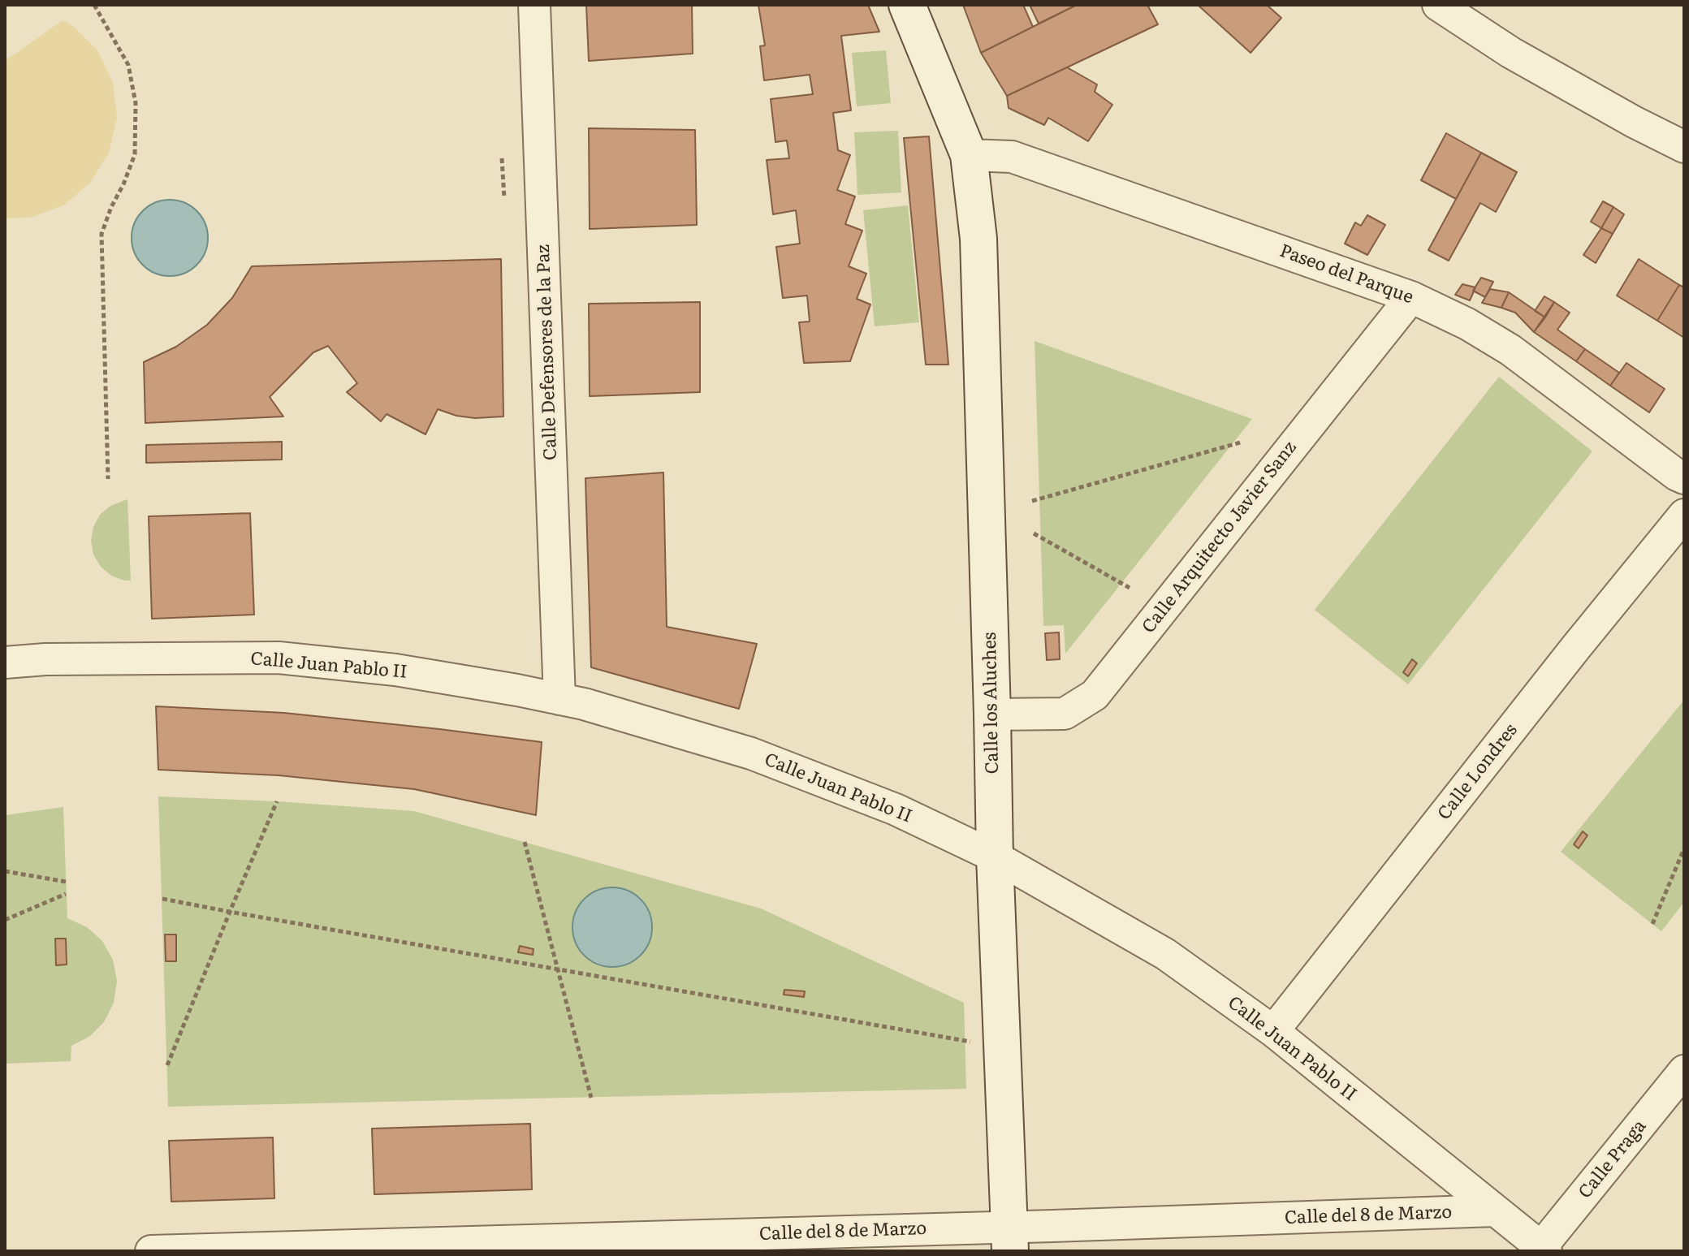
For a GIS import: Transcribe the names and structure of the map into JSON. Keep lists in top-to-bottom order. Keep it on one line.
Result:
{"streets":{"street":["Paseo del Parque","Calle Defensores de la Paz","Calle Arquitecto Javier Sanz","Calle Juan Pablo II","Calle los Aluches","Calle Londres","Calle Praga","Calle del 8 de Marzo"]},"crossings":[["Paseo del Parque","Calle Arquitecto Javier Sanz"],["Paseo del Parque","Calle los Aluches"],["Calle Defensores de la Paz","Calle Juan Pablo II"],["Calle Arquitecto Javier Sanz","Calle los Aluches"],["Calle Juan Pablo II","Calle los Aluches"],["Calle Juan Pablo II","Calle Londres"],["Calle Juan Pablo II","Calle Praga"],["Calle Juan Pablo II","Calle del 8 de Marzo"],["Calle los Aluches","Calle del 8 de Marzo"]]}
